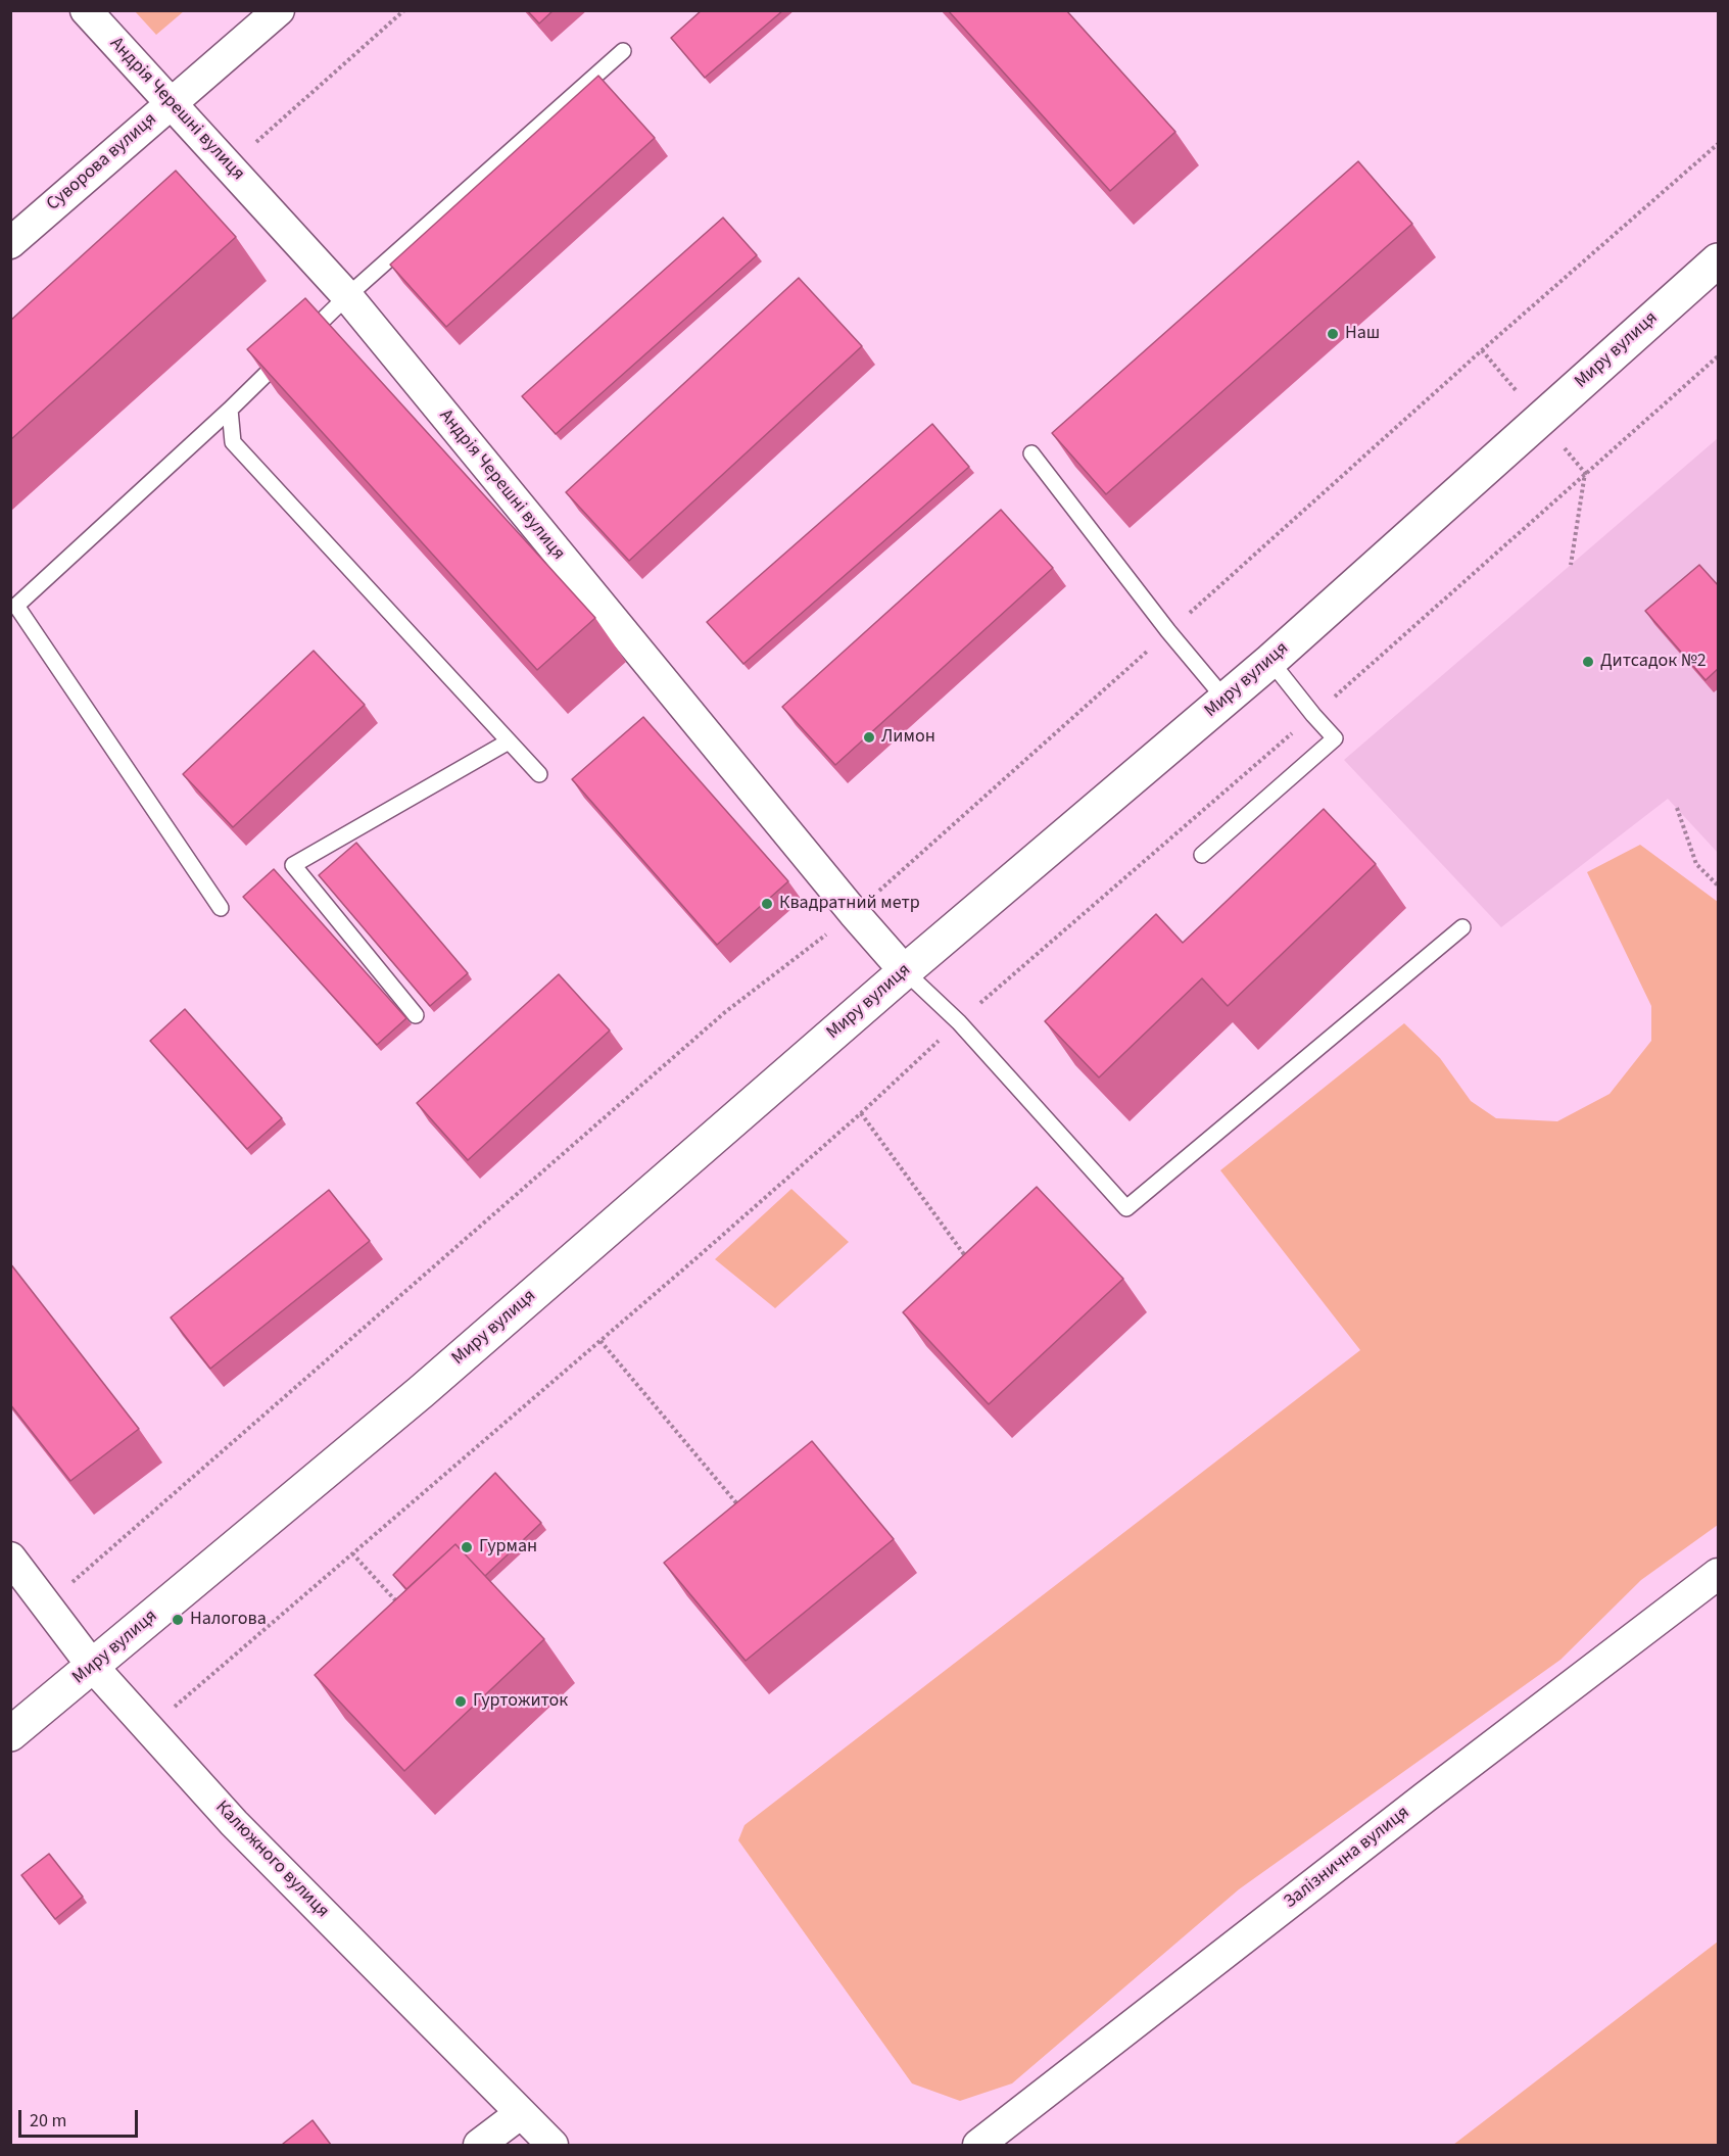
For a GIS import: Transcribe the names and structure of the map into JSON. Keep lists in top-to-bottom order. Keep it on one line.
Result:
{"streets":{"street":["Андрія Черешні вулиця","Суворова вулиця","Миру вулиця","Залізнична вулиця","Калюжного вулиця"]},"crossings":[["Андрія Черешні вулиця","Суворова вулиця"],["Андрія Черешні вулиця","Миру вулиця"],["Миру вулиця","Калюжного вулиця"]],"places":["Наш","Дитсадок №2","Лимон","Квадратний метр","Гурман","Налогова","Гуртожиток"],"scale_bar":"20 m"}
